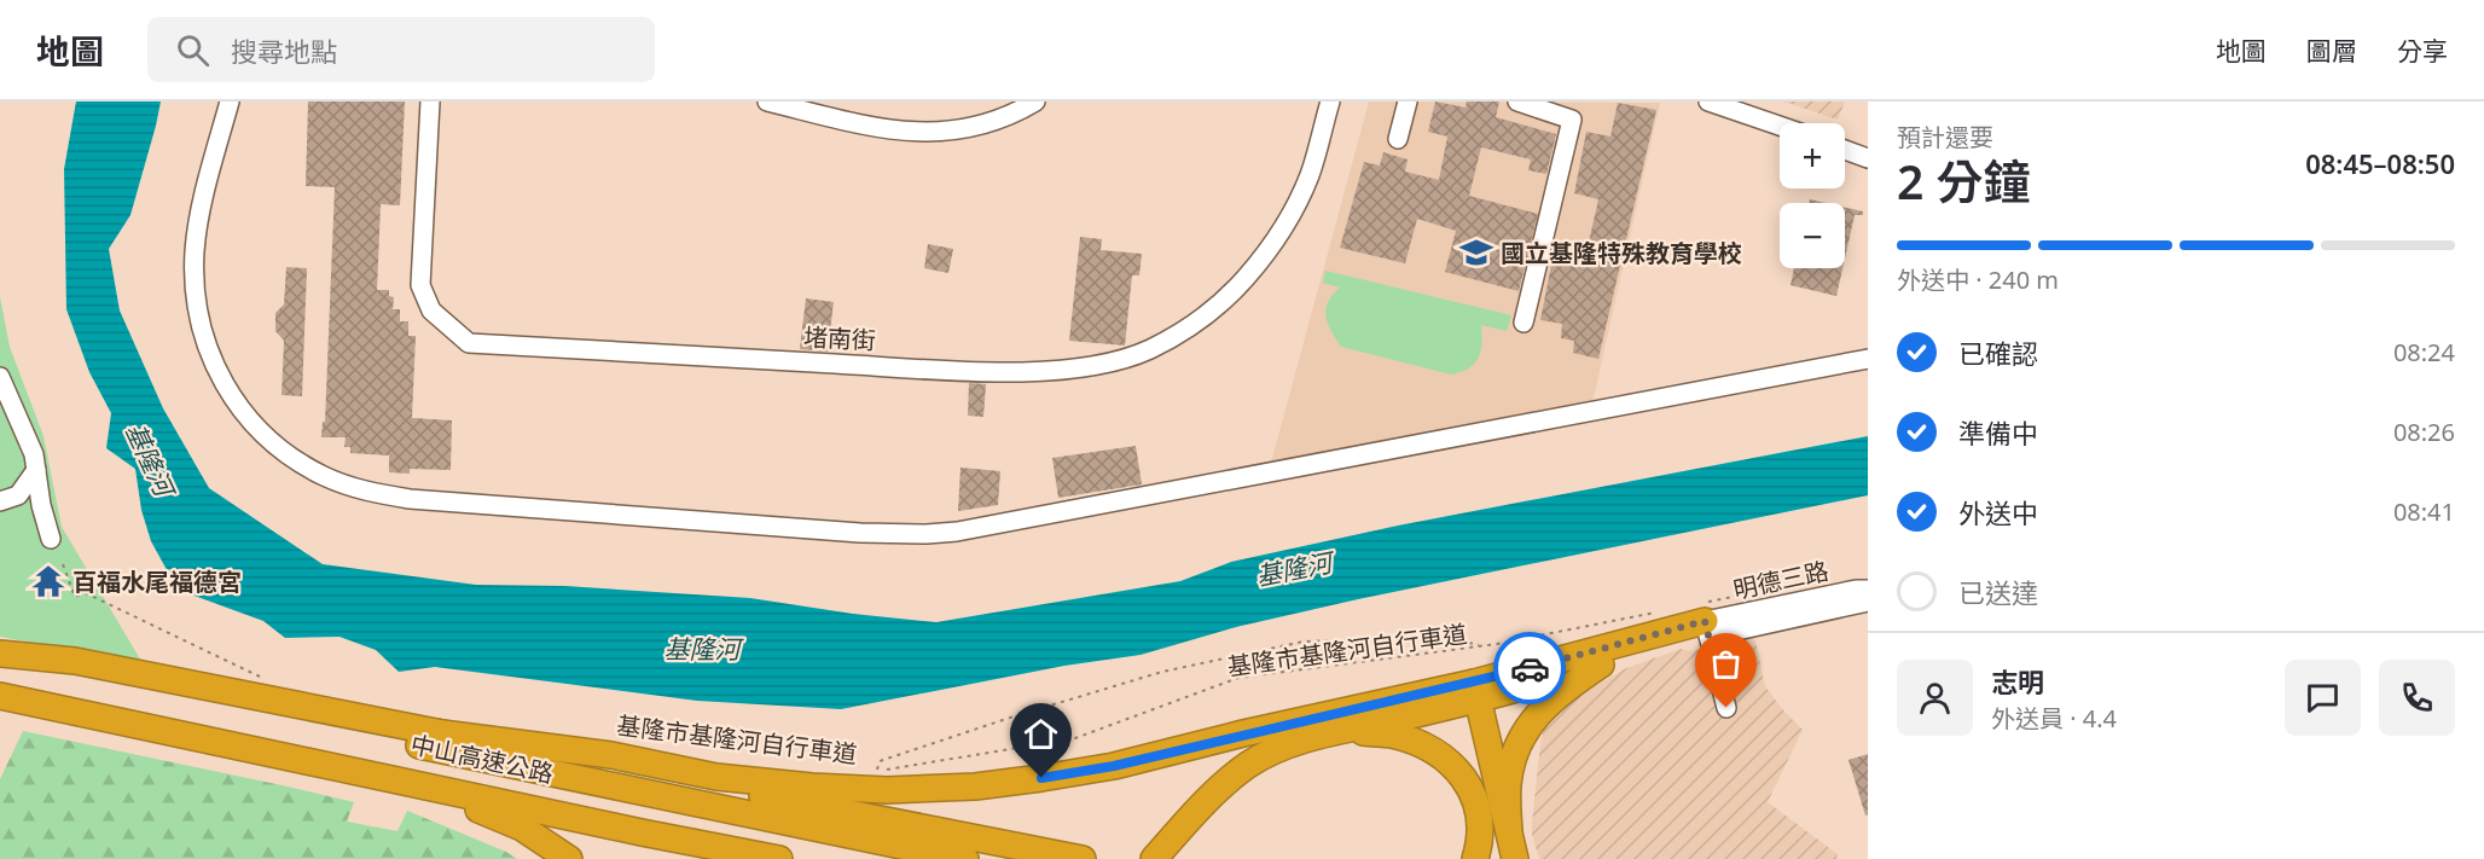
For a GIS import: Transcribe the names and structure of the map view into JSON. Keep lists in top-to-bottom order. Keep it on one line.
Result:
{"streets":{"highway":["中山高速公路"],"street":["堵南街","明德三路"],"path":["基隆市基隆河自行車道"]},"water":["基隆河"],"places":{"school or university":["國立基隆特殊教育學校"],"temple":["百福水尾福德宮"]},"page":{"header":"地圖","search":"搜尋地點","nav":["地圖","圖層","分享"],"heading":["2 分鐘","預計還要","08:45–08:50"],"panel":["志明","外送員 · 4.4"],"map_buttons":["+","−"],"bar":"外送中 · 240 m","list":[["已確認","08:24"],["準備中","08:26"],["外送中","08:41"],"已送達"]}}
